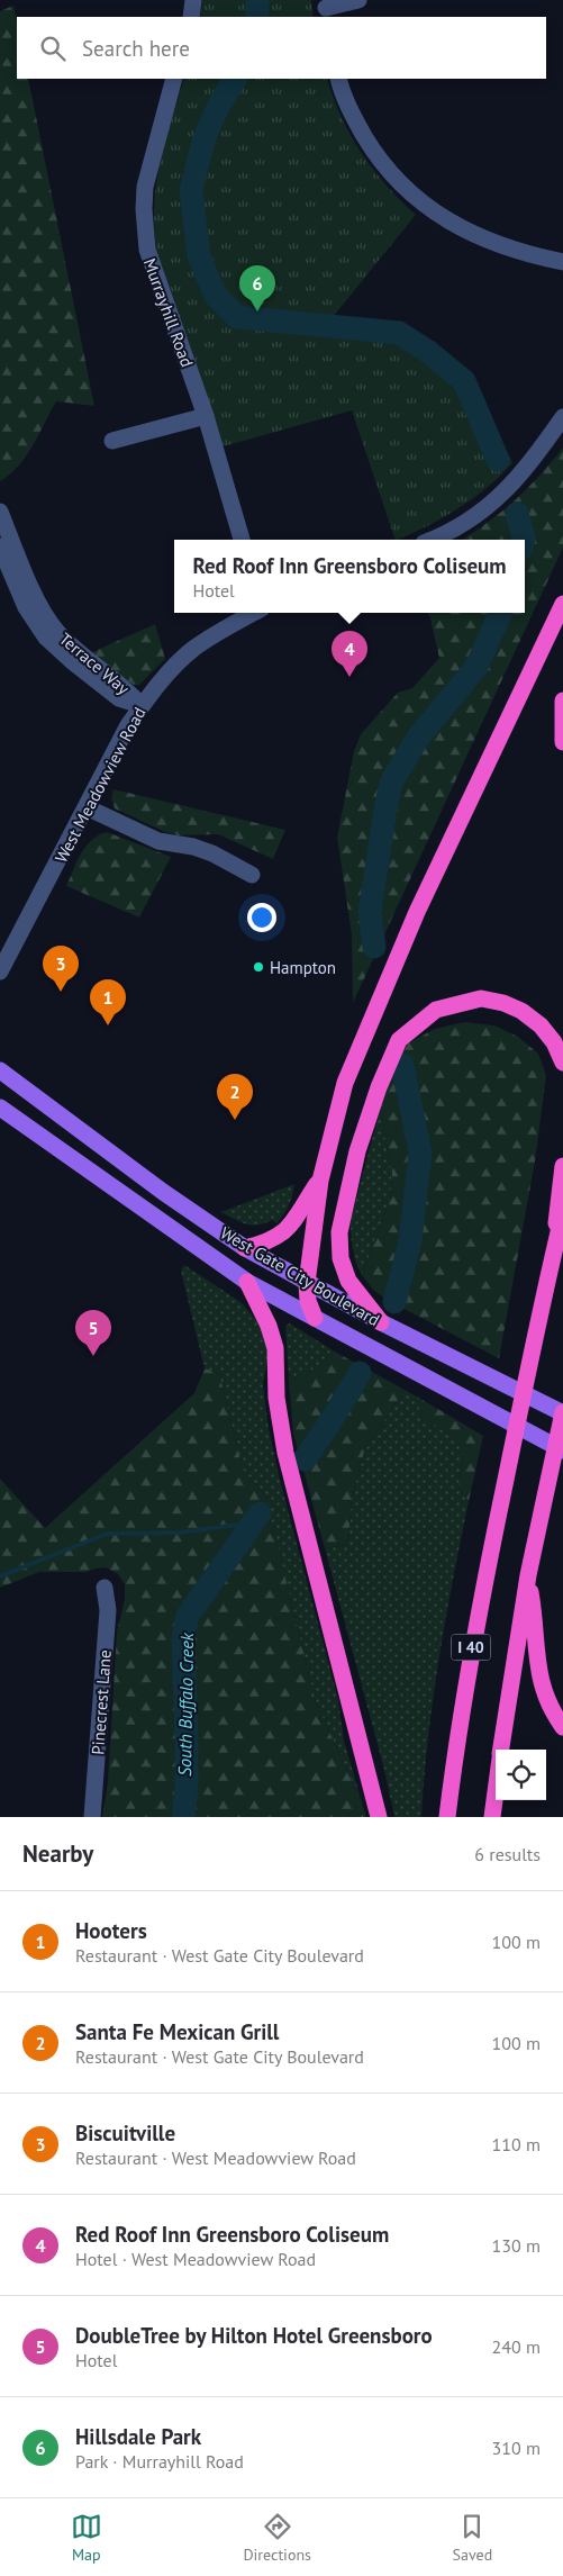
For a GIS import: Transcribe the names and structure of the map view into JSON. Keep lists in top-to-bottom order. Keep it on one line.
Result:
{"streets":{"highway":["I 40"],"main road":["West Gate City Boulevard"],"street":["Murrayhill Road","Terrace Way","West Meadowview Road","Pinecrest Lane"]},"crossings":[["Terrace Way","West Meadowview Road"],["West Gate City Boulevard","I 40"]],"water":["South Buffalo Creek"],"places":["Hampton"],"page":{"search":"Search here","pins":["6","4","3","1","2","5"],"popup":["Red Roof Inn Greensboro Coliseum","Hotel"],"heading":["Nearby","6 results"],"list":[{"mark":"1","name":"Hooters","note":"Restaurant · West Gate City Boulevard","value":"100 m"},{"mark":"2","name":"Santa Fe Mexican Grill","note":"Restaurant · West Gate City Boulevard","value":"100 m"},{"mark":"3","name":"Biscuitville","note":"Restaurant · West Meadowview Road","value":"110 m"},{"mark":"4","name":"Red Roof Inn Greensboro Coliseum","note":"Hotel · West Meadowview Road","value":"130 m"},{"mark":"5","name":"DoubleTree by Hilton Hotel Greensboro","note":"Hotel","value":"240 m"},{"mark":"6","name":"Hillsdale Park","note":"Park · Murrayhill Road","value":"310 m"}],"nav":["Map","Directions","Saved"]}}
